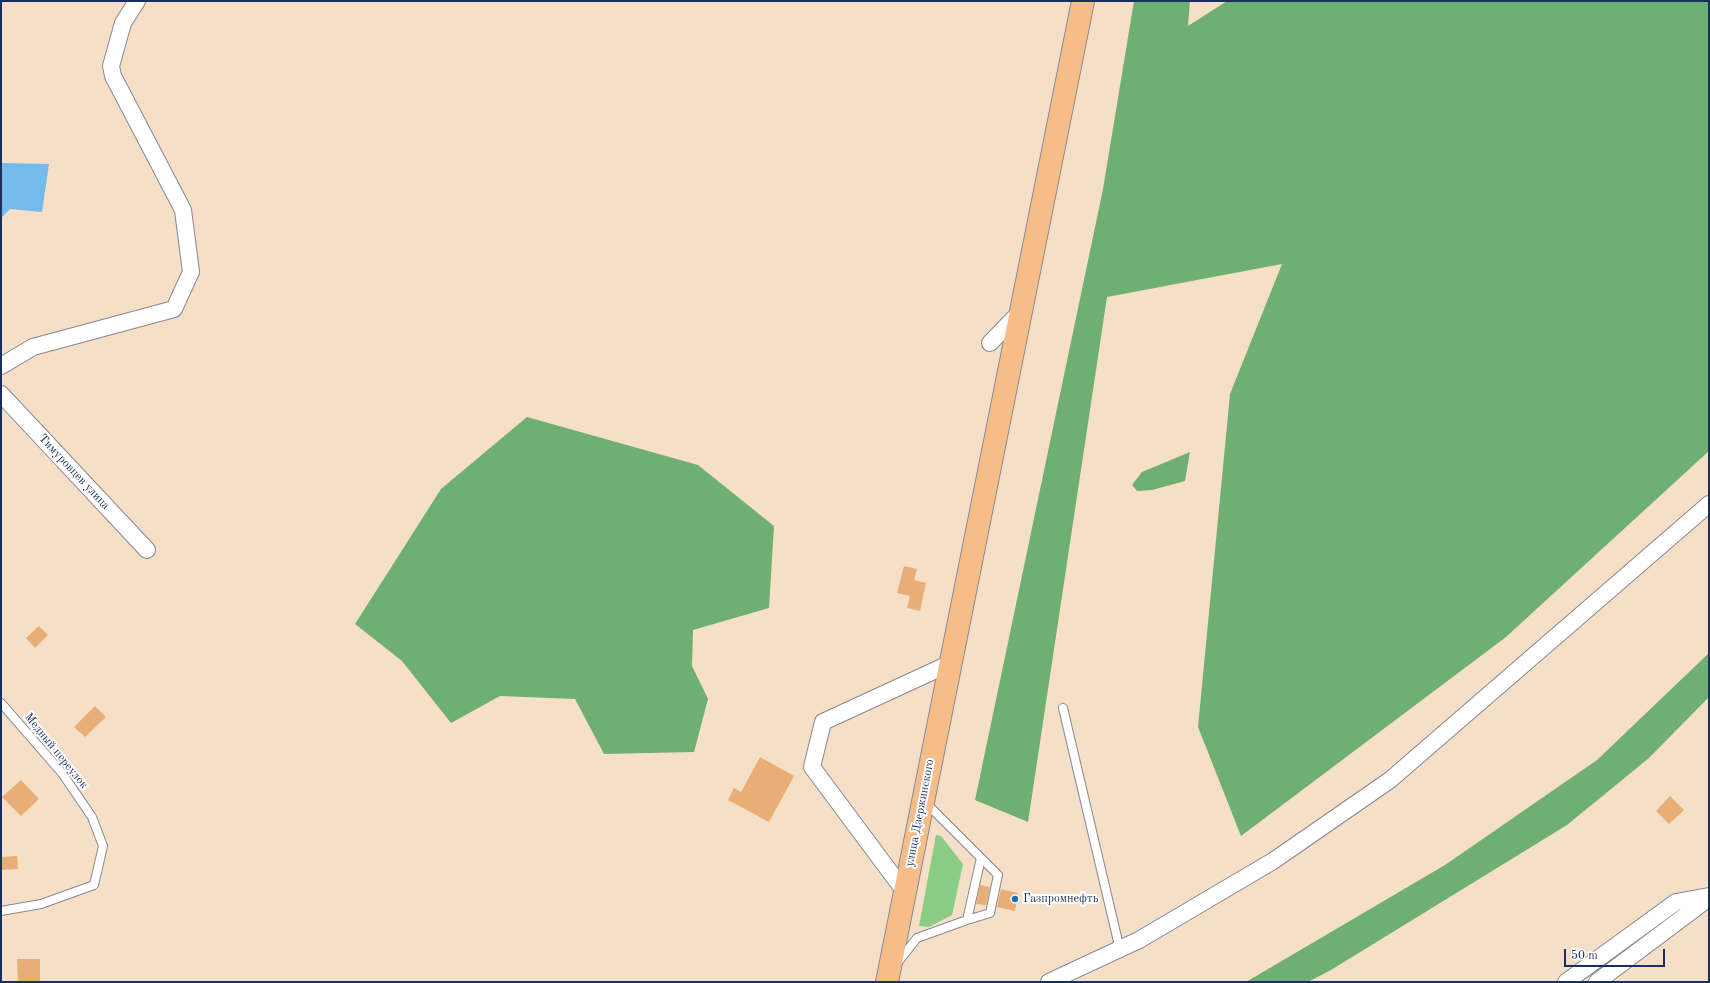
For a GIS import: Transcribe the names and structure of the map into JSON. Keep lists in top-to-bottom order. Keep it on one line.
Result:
{"streets":{"main road":["улица Дзержинского"],"street":["Тимуровцев улица"],"lane":["Медный переулок"]},"places":["Газпромнефть"],"scale_bar":"50 m"}
